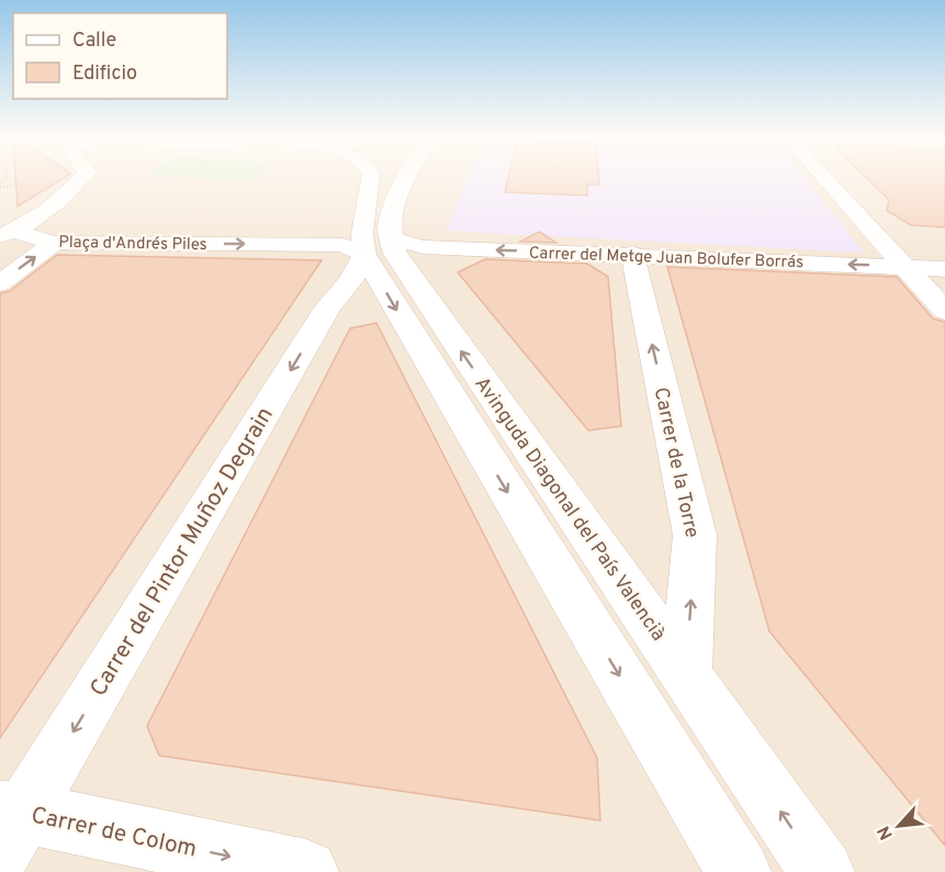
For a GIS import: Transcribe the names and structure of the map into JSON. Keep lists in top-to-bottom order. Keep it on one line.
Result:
{"streets":{"street":["Plaça d'Andrés Piles","Carrer del Metge Juan Bolufer Borrás","Carrer de la Torre","Avinguda Diagonal del País Valencià","Carrer del Pintor Muñoz Degrain","Carrer de Colom"]},"crossings":[["Plaça d'Andrés Piles","Carrer del Metge Juan Bolufer Borrás"],["Plaça d'Andrés Piles","Avinguda Diagonal del País Valencià"],["Plaça d'Andrés Piles","Carrer del Pintor Muñoz Degrain"],["Carrer del Metge Juan Bolufer Borrás","Carrer de la Torre"],["Carrer del Metge Juan Bolufer Borrás","Avinguda Diagonal del País Valencià"],["Carrer del Metge Juan Bolufer Borrás","Carrer del Pintor Muñoz Degrain"],["Carrer de la Torre","Avinguda Diagonal del País Valencià"],["Avinguda Diagonal del País Valencià","Carrer del Pintor Muñoz Degrain"],["Carrer del Pintor Muñoz Degrain","Carrer de Colom"]],"one_way":["Plaça d'Andrés Piles","Carrer del Metge Juan Bolufer Borrás","Carrer de la Torre","Carrer del Pintor Muñoz Degrain","Carrer de Colom"],"legend":["Calle","Edificio"],"north":"bottom left"}
